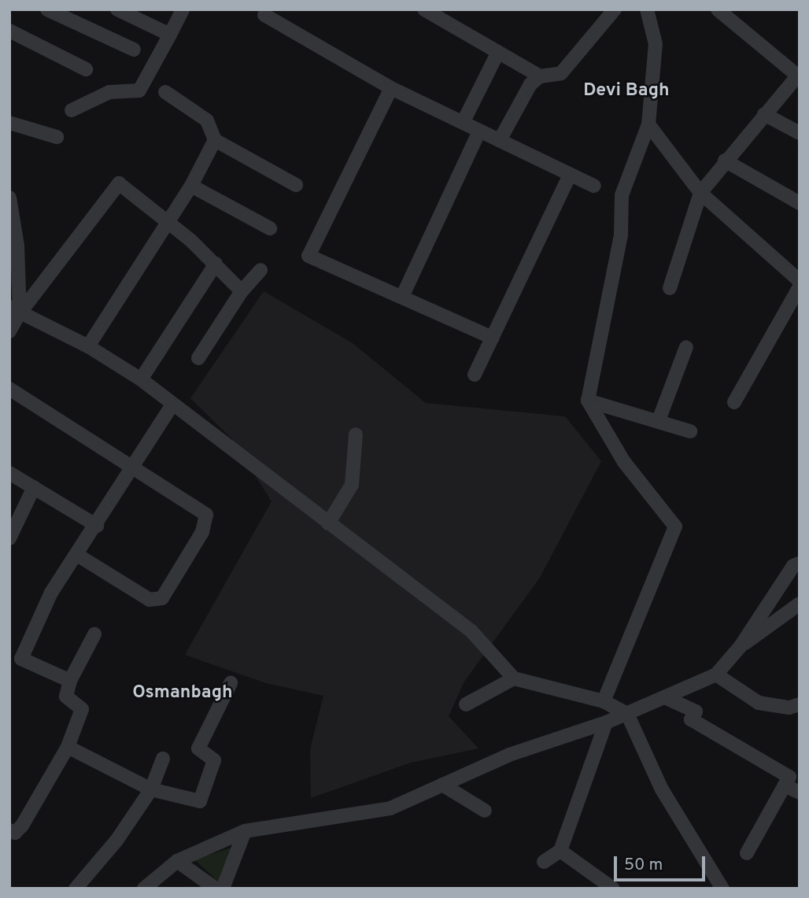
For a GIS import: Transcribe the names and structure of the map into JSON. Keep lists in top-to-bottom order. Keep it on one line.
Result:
{"districts":["Devi Bagh","Osmanbagh"],"scale_bar":"50 m"}
